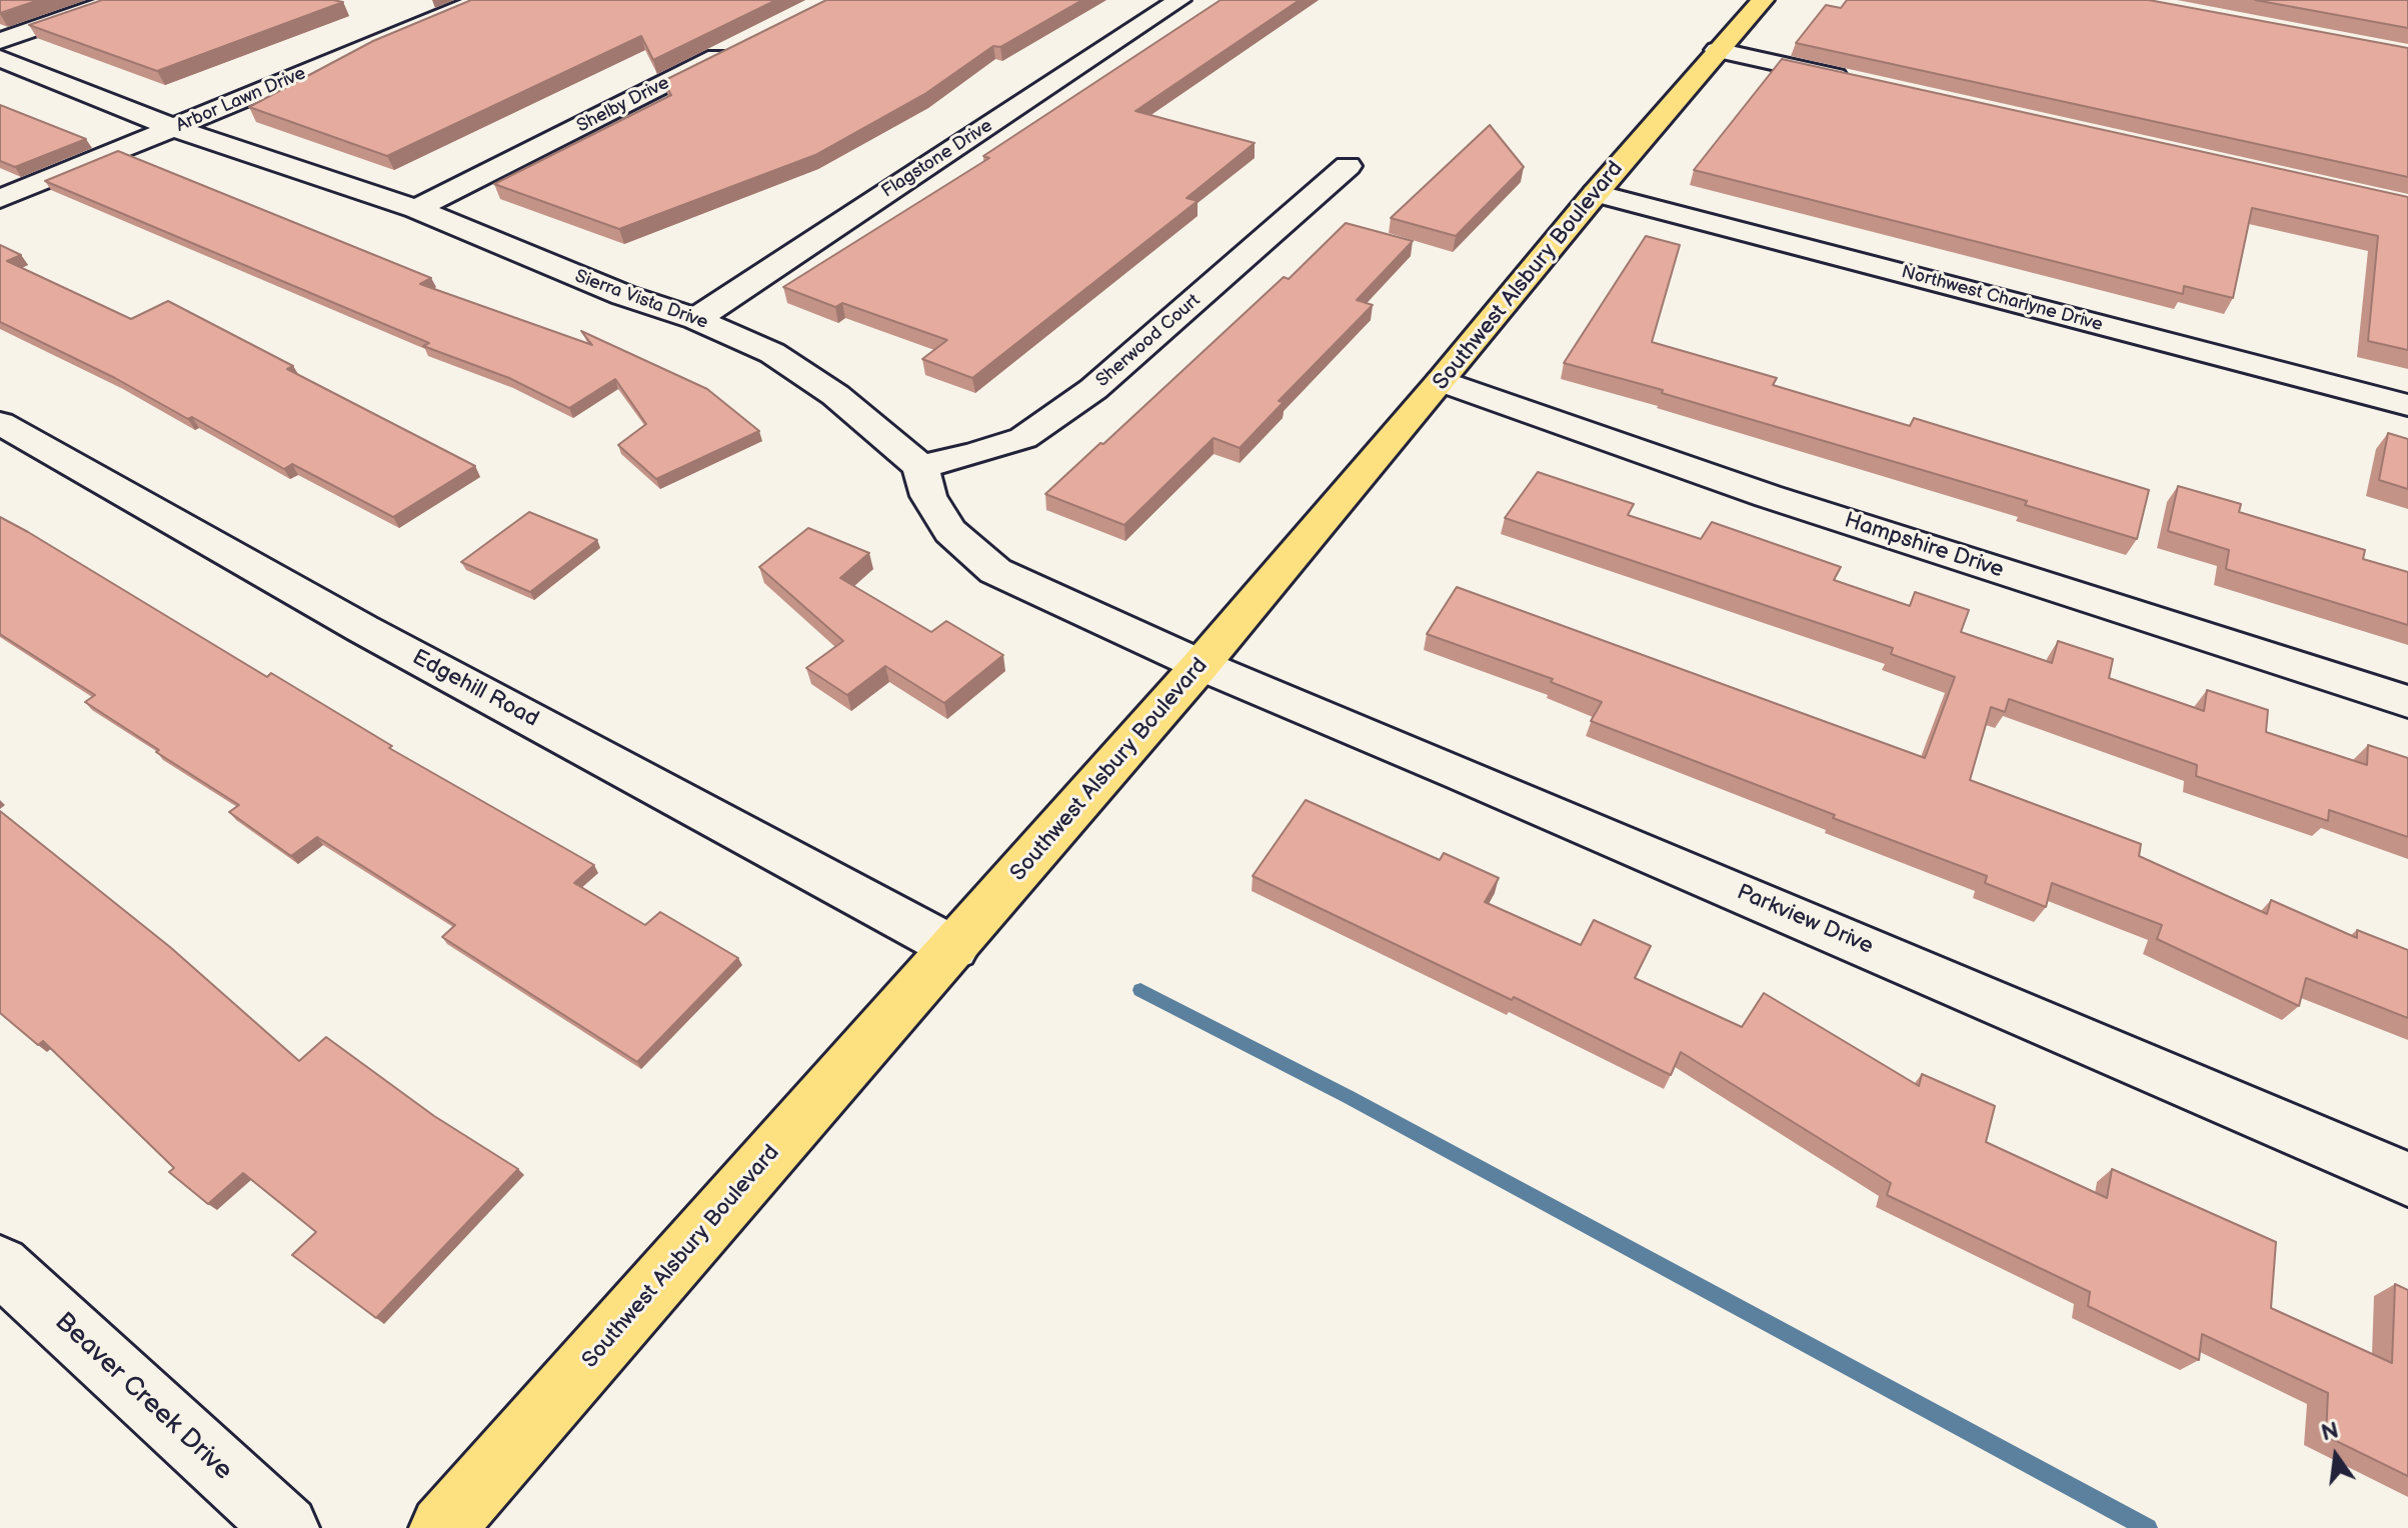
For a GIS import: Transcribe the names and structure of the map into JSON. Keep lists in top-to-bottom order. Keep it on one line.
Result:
{"streets":{"main road":["Southwest Alsbury Boulevard"],"street":["Arbor Lawn Drive","Shelby Drive","Flagstone Drive","Northwest Charlyne Drive","Sierra Vista Drive","Sherwood Court","Hampshire Drive","Edgehill Road","Parkview Drive","Beaver Creek Drive"]},"crossings":[["Arbor Lawn Drive","Sierra Vista Drive"],["Shelby Drive","Sierra Vista Drive"],["Flagstone Drive","Sierra Vista Drive"],["Southwest Alsbury Boulevard","Northwest Charlyne Drive"],["Southwest Alsbury Boulevard","Hampshire Drive"],["Southwest Alsbury Boulevard","Edgehill Road"],["Southwest Alsbury Boulevard","Parkview Drive"],["Sierra Vista Drive","Sherwood Court"]],"north":"top"}
